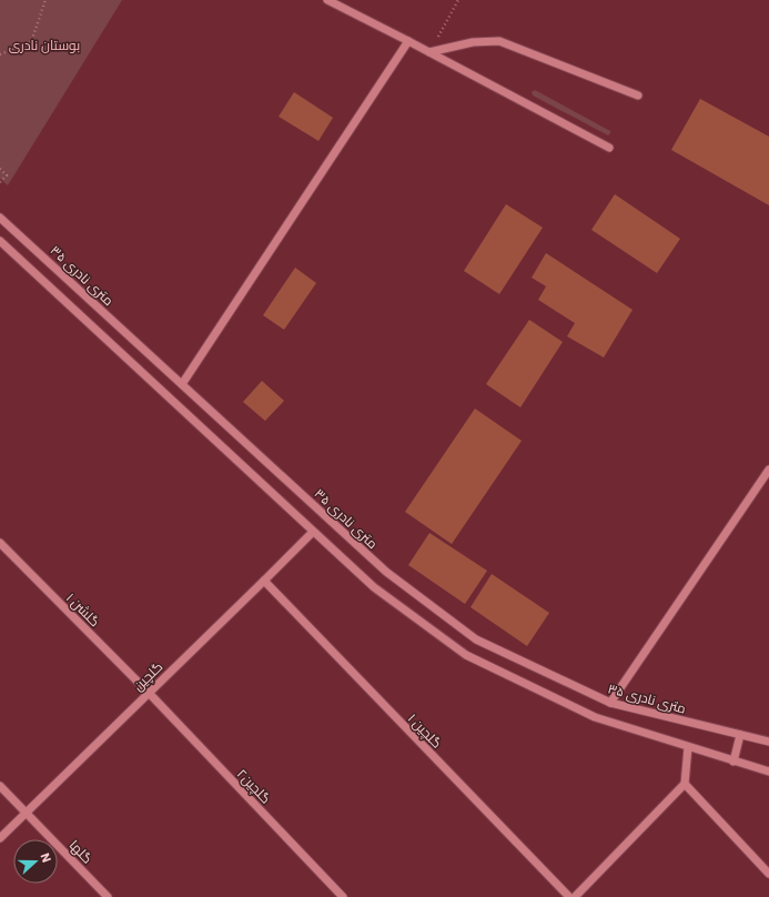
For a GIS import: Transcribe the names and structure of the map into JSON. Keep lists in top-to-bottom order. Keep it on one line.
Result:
{"streets":{"street":["۳۵ متری نادری","گلشن ۱","گلچین","گلچین ۱","گلچین۲","گلها"]},"crossings":[["گلشن ۱","گلچین"],["گلشن ۱","گلچین۲"],["گلچین","گلچین ۱"],["گلچین","گلچین۲"],["گلچین","گلها"]],"parks":["بوستان نادری"],"north":"right"}
